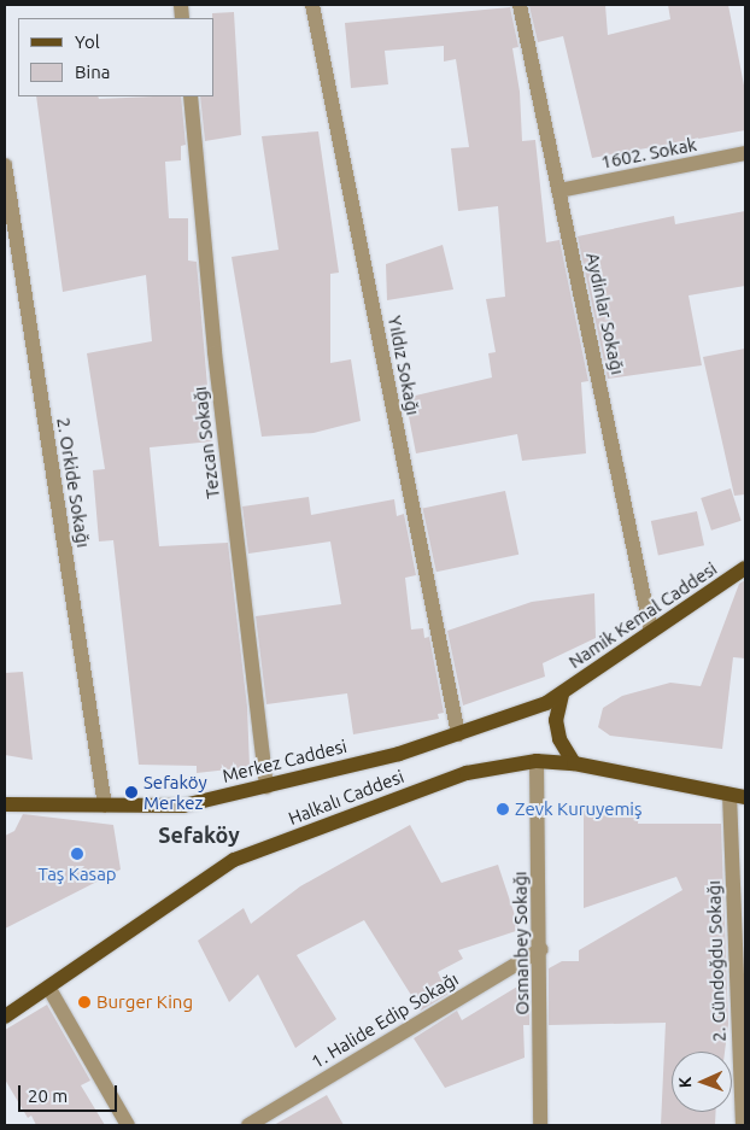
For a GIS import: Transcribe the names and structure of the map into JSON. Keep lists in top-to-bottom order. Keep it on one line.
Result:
{"streets":{"main road":["Namik Kemal Caddesi","Merkez Caddesi","Halkalı Caddesi"],"street":["1602. Sokak","Aydinlar Sokağı","Yıldız Sokağı","Tezcan Sokağı","2. Orkide Sokağı","Osmanbey Sokağı","2. Gündoğdu Sokağı","1. Halide Edip Sokağı"]},"crossings":[["1602. Sokak","Aydinlar Sokağı"],["Aydinlar Sokağı","Namik Kemal Caddesi"],["Yıldız Sokağı","Merkez Caddesi"],["Tezcan Sokağı","Merkez Caddesi"],["2. Orkide Sokağı","Merkez Caddesi"],["Namik Kemal Caddesi","Merkez Caddesi"],["Halkalı Caddesi","Osmanbey Sokağı"],["Halkalı Caddesi","2. Gündoğdu Sokağı"],["Osmanbey Sokağı","1. Halide Edip Sokağı"]],"districts":["Sefaköy"],"places":["Sefaköy Merkez","Zevk Kuruyemiş","Taş Kasap","Burger King"],"legend":["Yol","Bina"],"scale_bar":"20 m","north":"left"}
